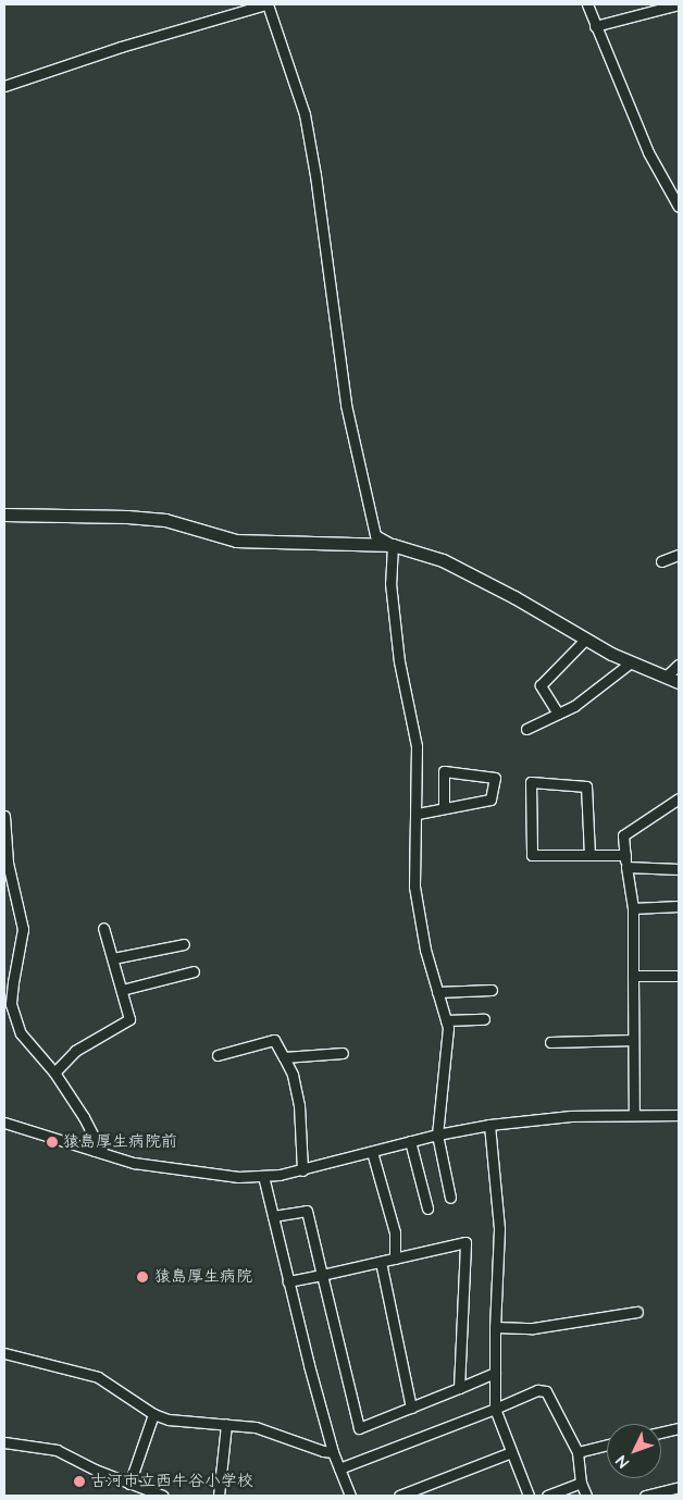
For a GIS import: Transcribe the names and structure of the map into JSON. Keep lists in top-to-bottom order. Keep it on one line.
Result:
{"places":["猿島厚生病院前","猿島厚生病院","古河市立西牛谷小学校"],"north":"bottom left"}
